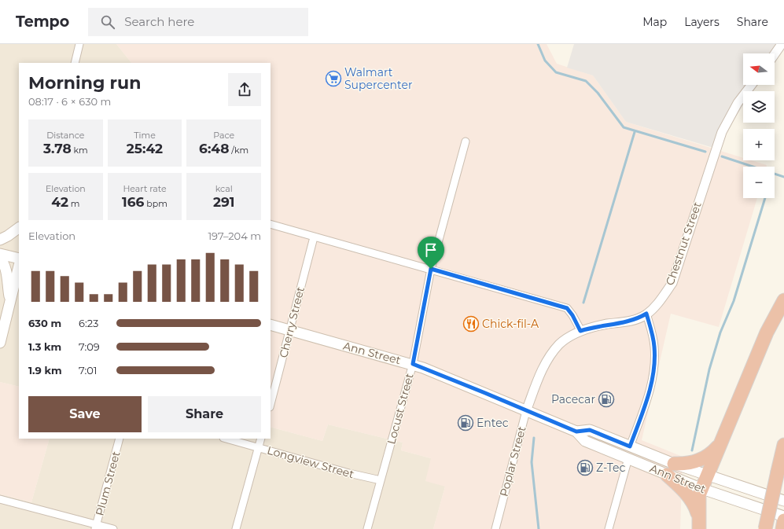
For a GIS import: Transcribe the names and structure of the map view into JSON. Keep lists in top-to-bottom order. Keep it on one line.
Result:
{"streets":{"main road":["Ann Street"],"street":["Chestnut Street","Cherry Street","Locust Street","Poplar Street","Longview Street","Plum Street"]},"crossings":[["Chestnut Street","Poplar Street"],["Cherry Street","Ann Street"],["Ann Street","Locust Street"],["Ann Street","Poplar Street"],["Locust Street","Longview Street"]],"places":{"supermarket":["Walmart Supercenter"],"restaurant":["Chick-fil-A"],"fuel station":["Pacecar","Entec","Z-Tec"]},"north":"left","page":{"header":"Tempo","search":"Search here","nav":["Map","Layers","Share"],"map_buttons":["+","−"],"heading":["Morning run","08:17 · 6 × 630 m"],"stats":[["Distance","3.78 km"],["Time","25:42"],["Pace","6:48 /km"],["Elevation","42 m"],["Heart rate","166 bpm"],["kcal","291"]],"chart":["Elevation","197–204 m"],"list":[{"name":"630 m","note":"6:23"},{"name":"1.3 km","note":"7:09"},{"name":"1.9 km","note":"7:01"}],"buttons":["Save","Share"]}}
